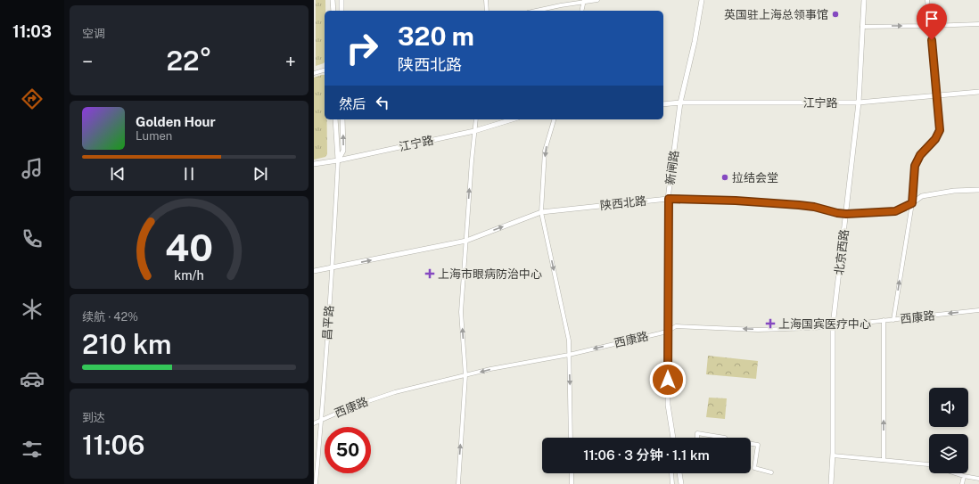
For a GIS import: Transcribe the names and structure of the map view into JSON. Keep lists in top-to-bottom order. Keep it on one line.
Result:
{"streets":{"main road":["江宁路","新闸路","陕西北路","北京西路","昌平路"],"street":["西康路"]},"crossings":[["江宁路","新闸路"],["江宁路","北京西路"],["江宁路","昌平路"],["新闸路","陕西北路"],["新闸路","西康路"],["陕西北路","北京西路"],["陕西北路","昌平路"],["北京西路","西康路"],["西康路","昌平路"]],"one_way":["西康路"],"places":{"other":["英国驻上海总领事馆","拉结会堂"],"health":["上海市眼病防治中心","上海国宾医疗中心"]},"page":{"tabs":"11:03","tile":["空调",["续航 · 42%","210 km"],["到达","11:06"]],"turn":["320 m","陕西北路"],"heat":["−","22°","+"],"then":"然后","song":["Golden Hour","Lumen"],"limit":"50","trip":"11:06 · 3 分钟 · 1.1 km","gauge":["40","km/h"]}}
